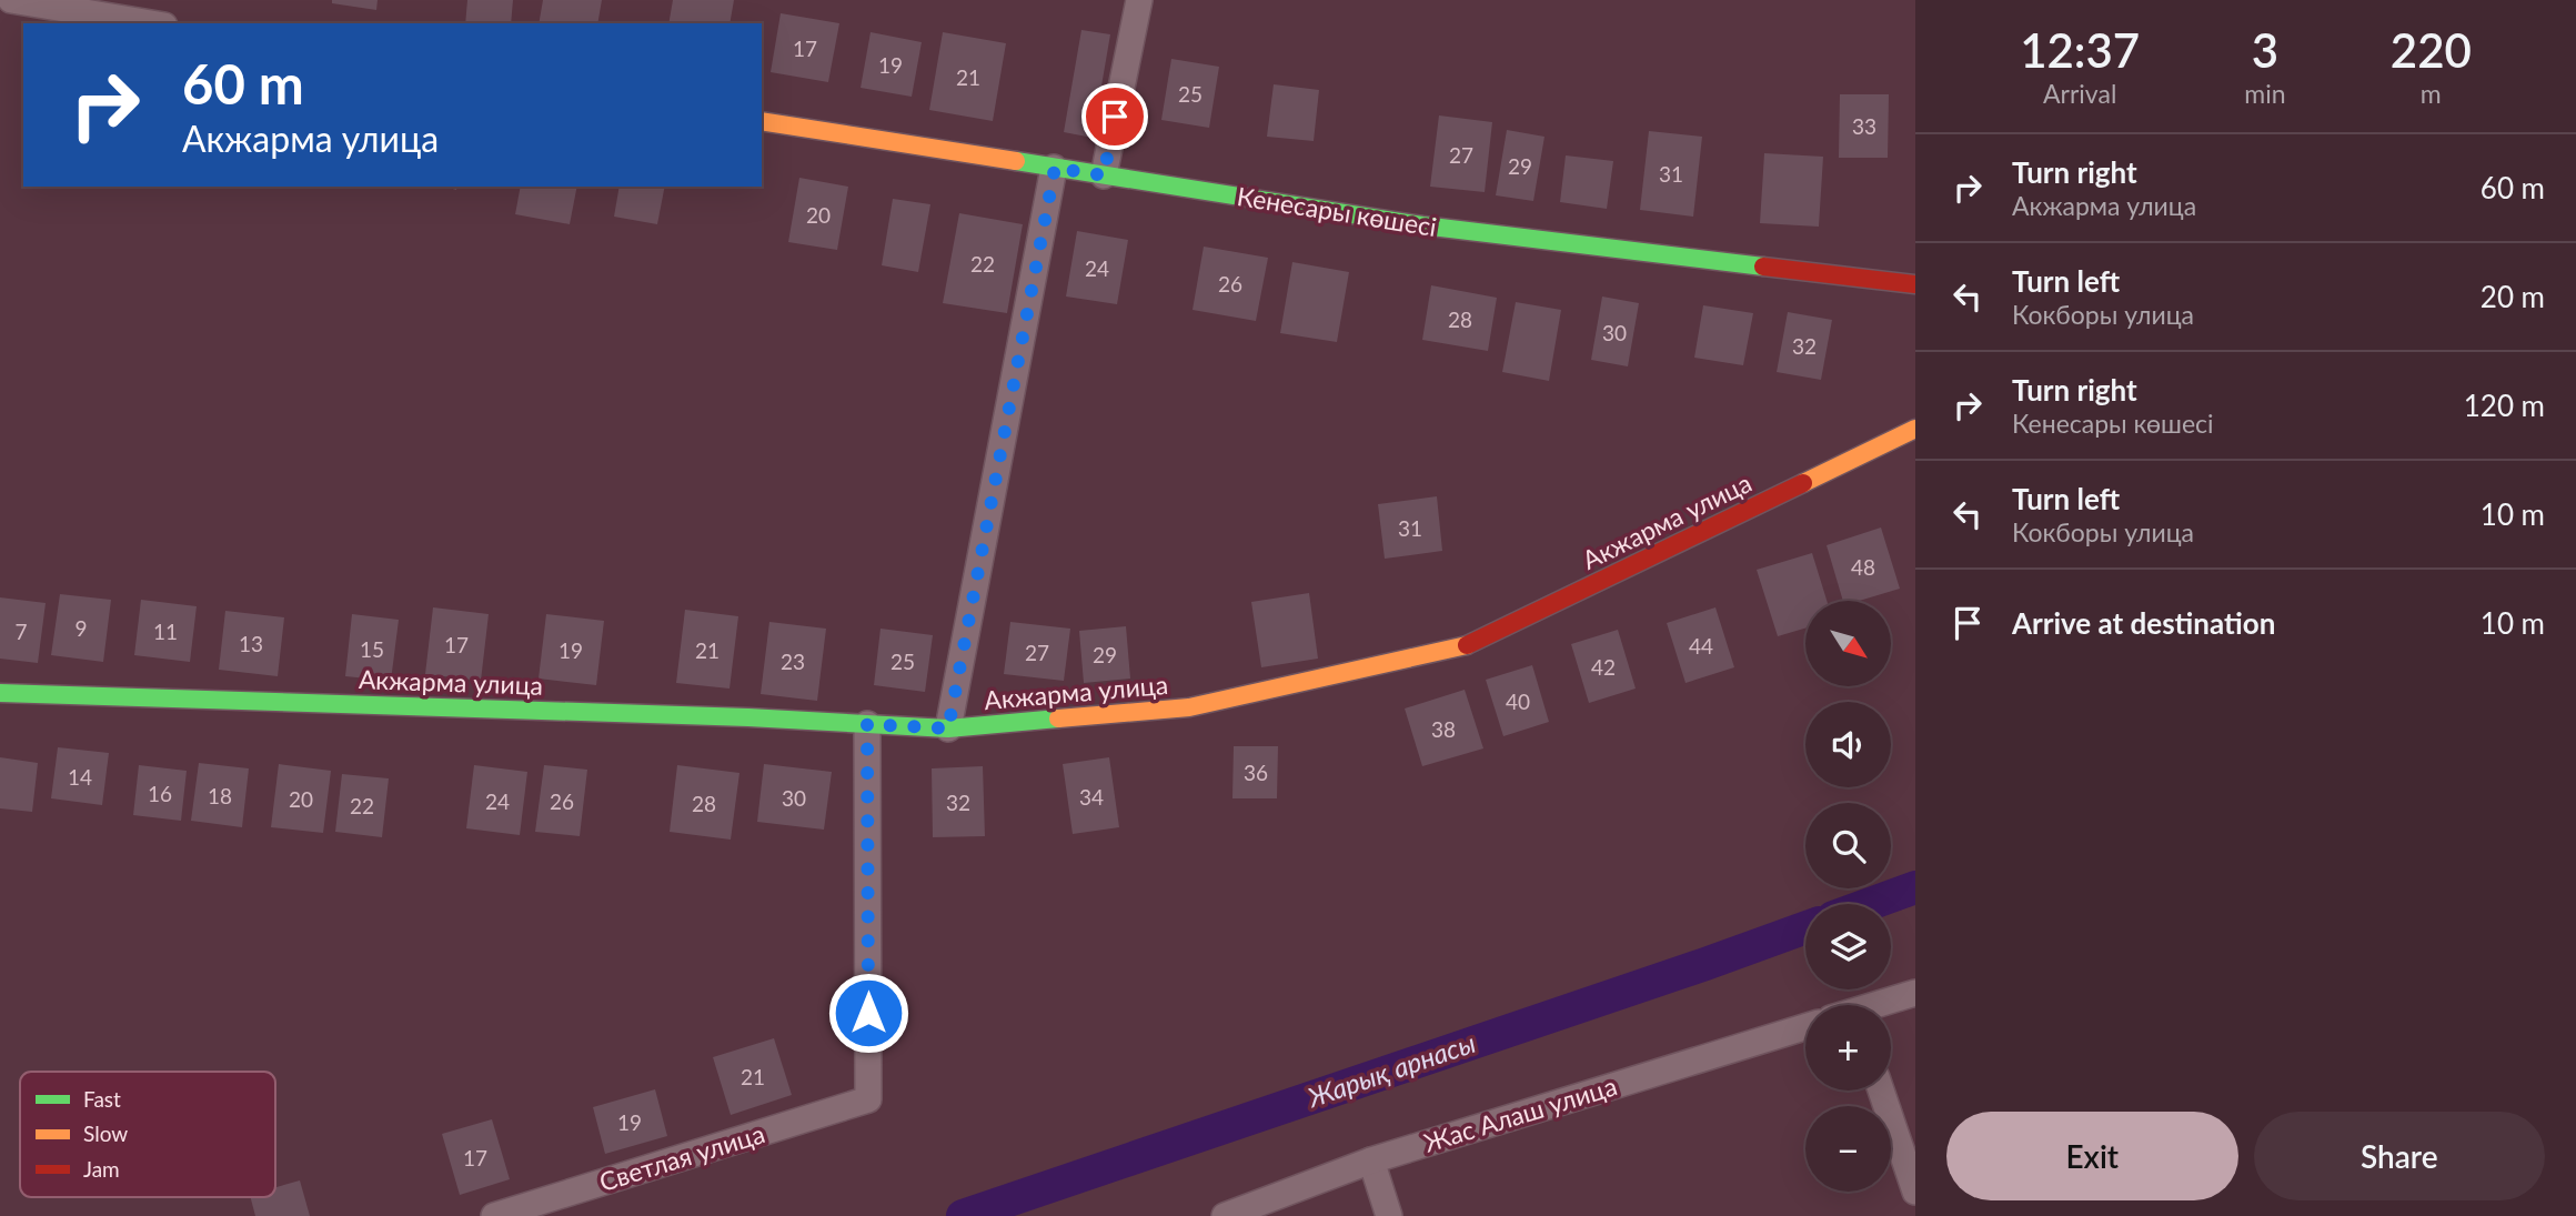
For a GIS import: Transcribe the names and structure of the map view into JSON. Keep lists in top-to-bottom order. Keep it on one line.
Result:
{"streets":{"street":["Кенесары көшесі","Акжарма улица","Жас Алаш улица","Светлая улица"]},"crossings":[["Акжарма улица","Светлая улица"]],"water":["Жарық арнасы"],"house_numbers":["17","19","21","25","33","27","29","31","20","22","24","26","28","30","32","31","48","9","7","11","13","17","44","15","19","21","27","29","23","25","42","40","38","36","14","16","18","34","30","20","24","26","32","28","22","21","19","17"],"legend":["Fast","Slow","Jam"],"north":"bottom right","page":{"eta":["12:37","Arrival","3","min","220","m"],"turn":["60 m","Акжарма улица"],"list":[{"name":"Turn right","note":"Акжарма улица","value":"60 m"},{"name":"Turn left","note":"Кокборы улица","value":"20 m"},{"name":"Turn right","note":"Кенесары көшесі","value":"120 m"},{"name":"Turn left","note":"Кокборы улица","value":"10 m"},{"name":"Arrive at destination","value":"10 m"}],"map_buttons":["+","−"],"buttons":["Exit","Share"]}}
